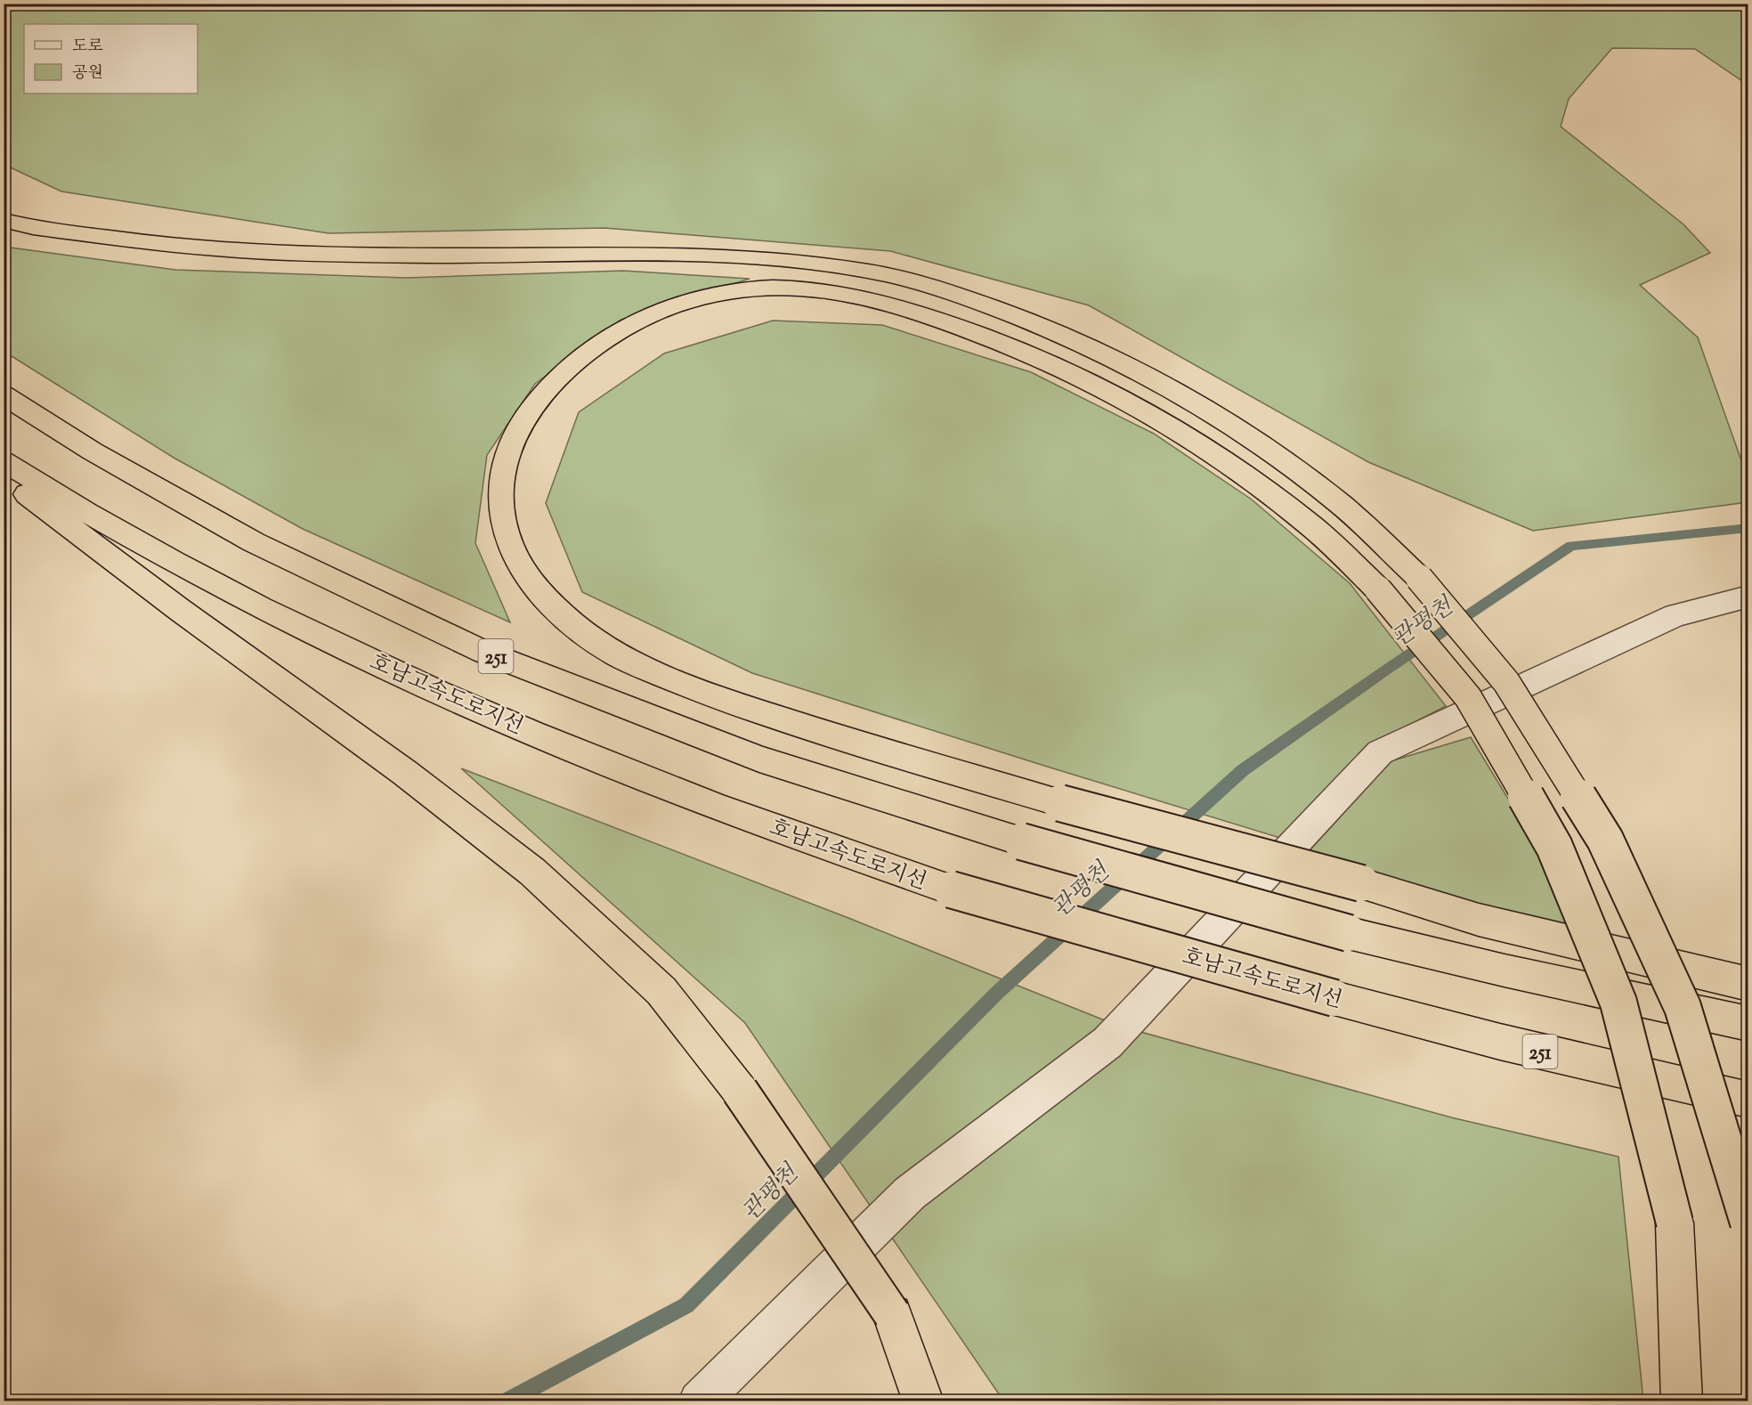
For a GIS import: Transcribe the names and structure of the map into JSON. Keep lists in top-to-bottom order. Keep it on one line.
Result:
{"streets":{"highway":["251","호남고속도로지선"]},"water":["관평천"],"legend":["도로","공원"]}
